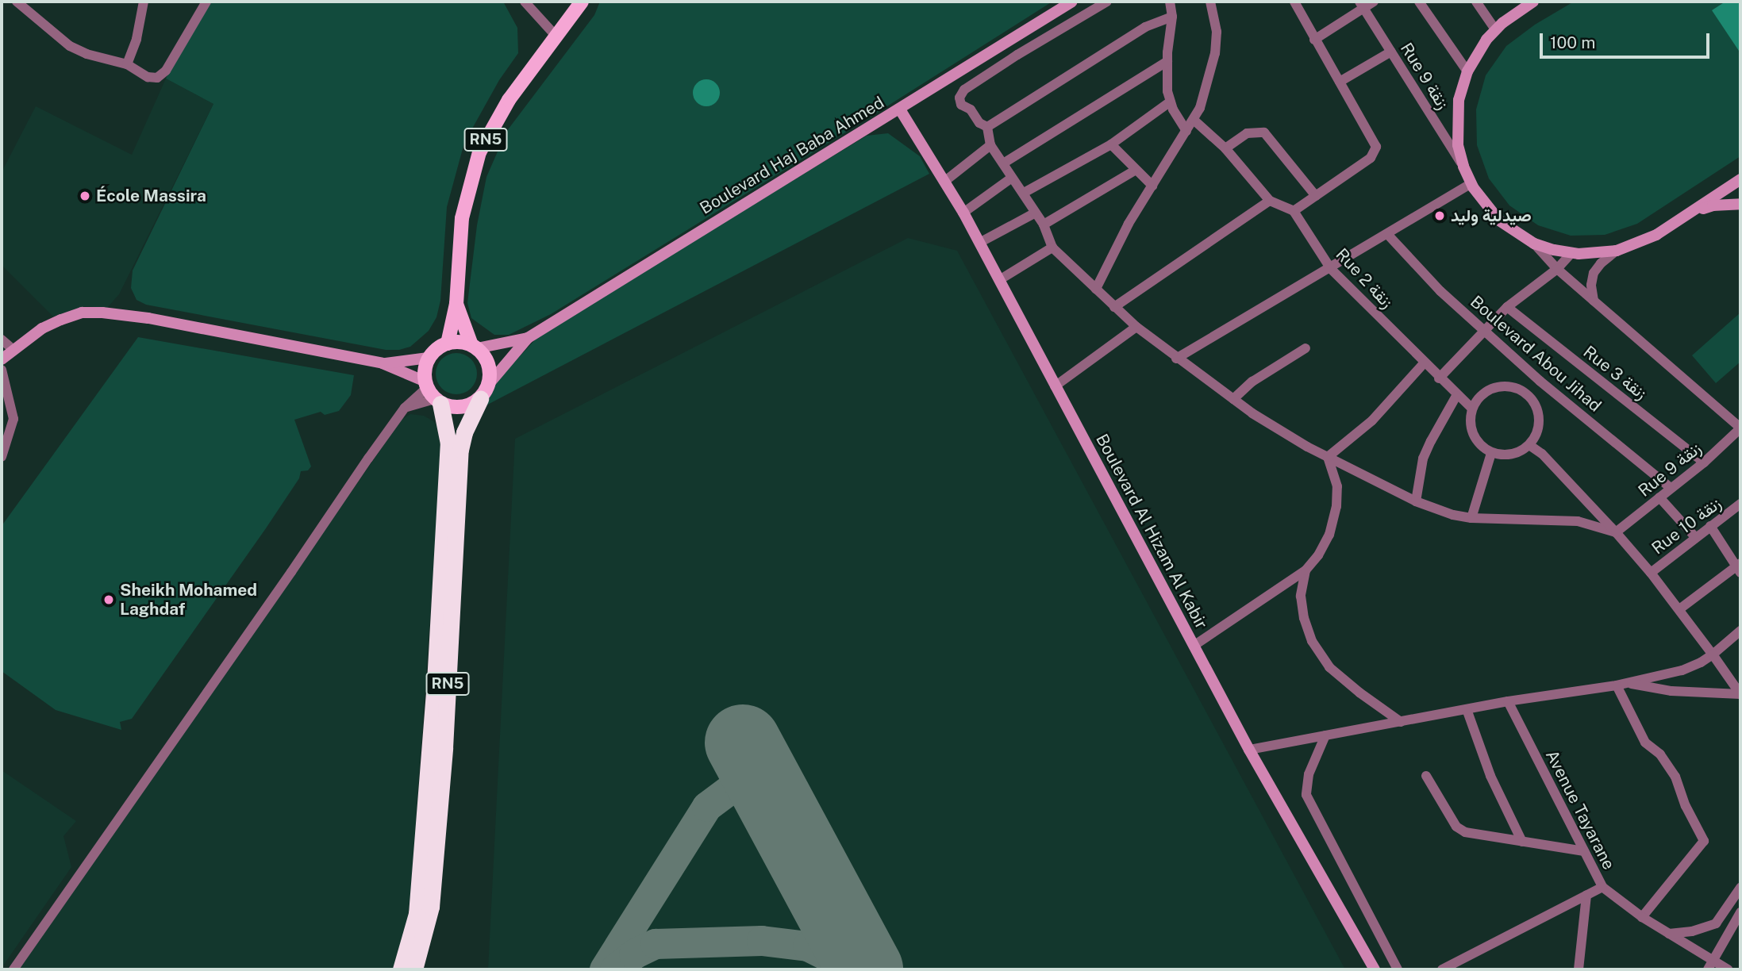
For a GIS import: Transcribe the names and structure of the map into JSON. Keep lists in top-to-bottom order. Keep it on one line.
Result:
{"streets":{"highway":["RN5"],"main road":["Boulevard Haj Baba Ahmed","Boulevard Al Hizam Al Kabir"],"street":["Rue 9 زنقة","Rue 2 زنقة","Boulevard Abou Jihad","Rue 3 زنقة","Rue 10 زنقة","Avenue Tayarane"]},"crossings":[["Rue 9 زنقة","Boulevard Abou Jihad"],["Rue 9 زنقة","Rue 3 زنقة"],["Boulevard Haj Baba Ahmed","Boulevard Al Hizam Al Kabir"]],"places":["École Massira","صيدلية وليد","Sheikh Mohamed Laghdaf"],"scale_bar":"100 m"}
